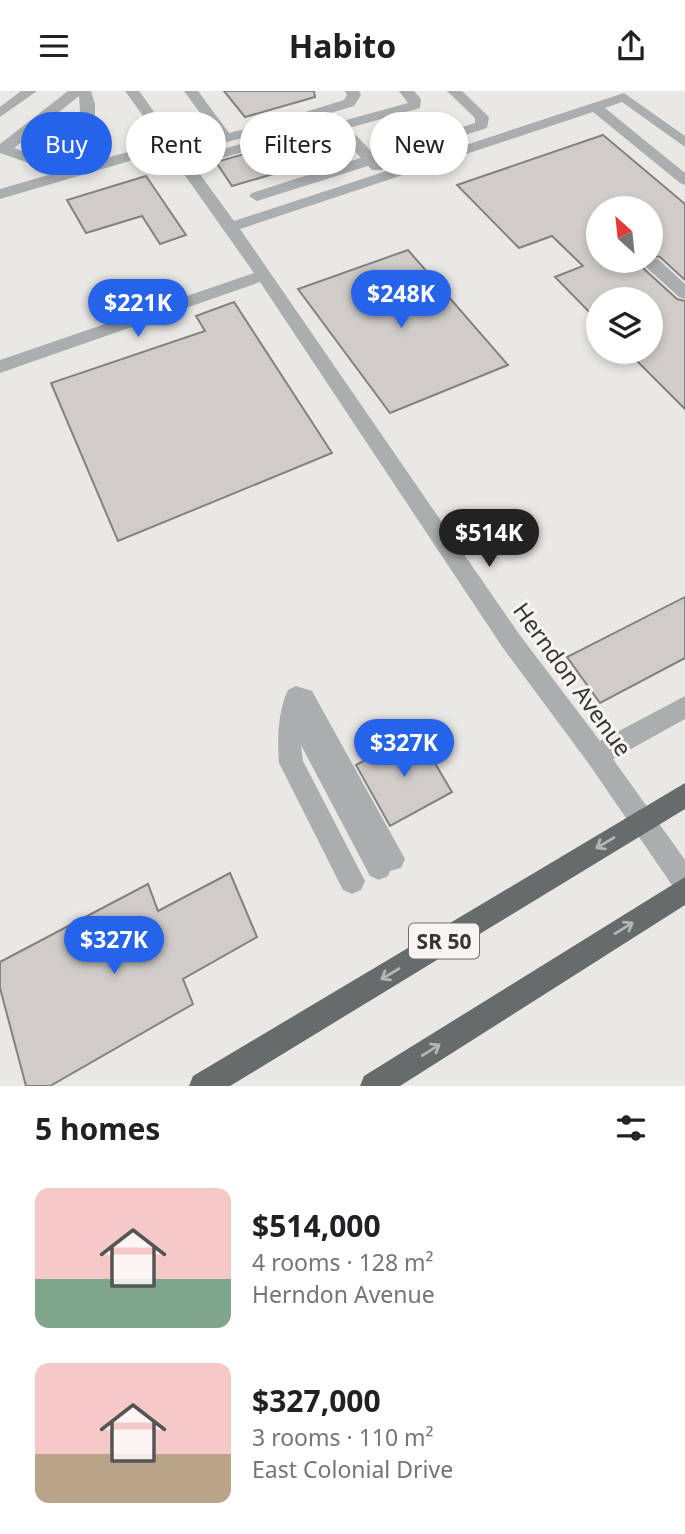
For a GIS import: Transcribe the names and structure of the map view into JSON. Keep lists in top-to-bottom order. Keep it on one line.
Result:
{"streets":{"highway":["SR 50"],"street":["Herndon Avenue"]},"crossings":[["Herndon Avenue","SR 50"]],"north":"top left","page":{"header":"Habito","chip":["Buy","Rent","Filters","New"],"price":["$248K","$221K","$514K","$327K","$327K"],"heading":"5 homes","list":[{"name":"$514,000","note":"4 rooms · 128 m² · Herndon Avenue"},{"name":"$327,000","note":"3 rooms · 110 m² · East Colonial Drive"}]}}
